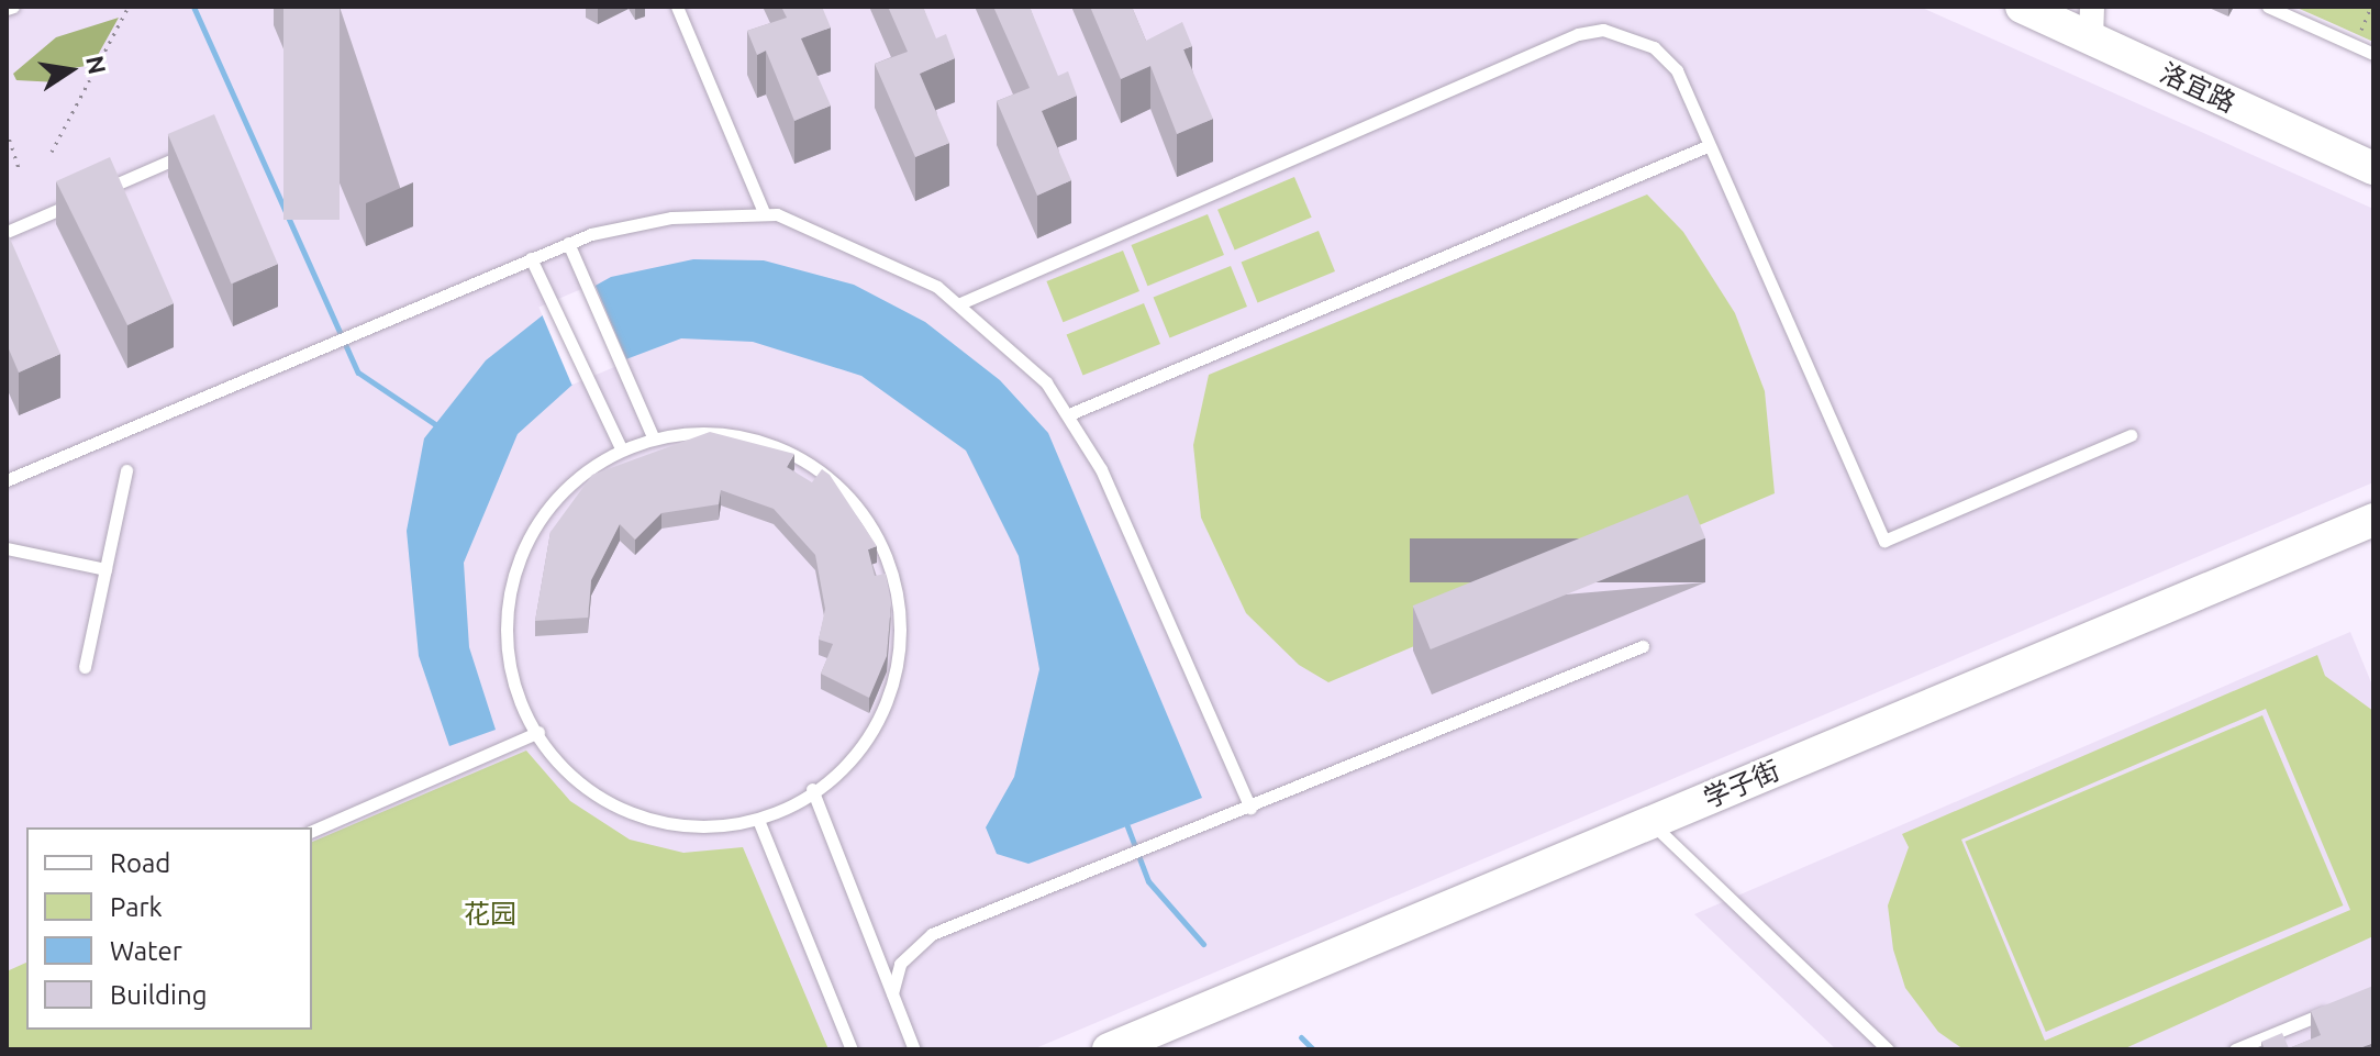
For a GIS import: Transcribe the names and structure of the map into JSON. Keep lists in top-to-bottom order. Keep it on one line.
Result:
{"streets":{"street":["洛宜路","学子街"]},"parks":["花园"],"legend":["Road","Park","Water","Building"],"north":"right"}
